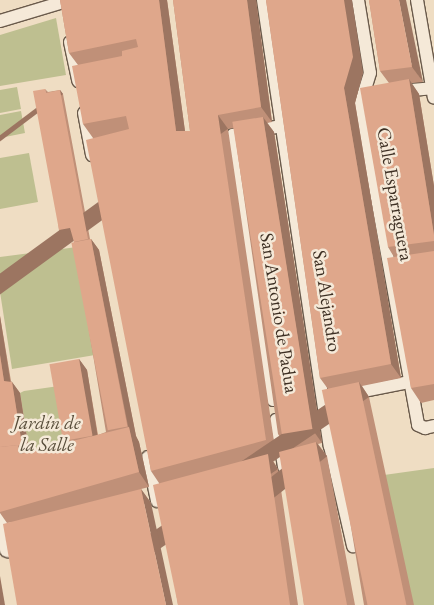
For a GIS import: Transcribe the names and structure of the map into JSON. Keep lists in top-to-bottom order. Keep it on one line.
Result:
{"streets":{"street":["Calle Esparraguera","San Alejandro","San Antonio de Padua"]},"crossings":[["San Alejandro","San Antonio de Padua"]],"parks":["Jardín de la Salle"]}
